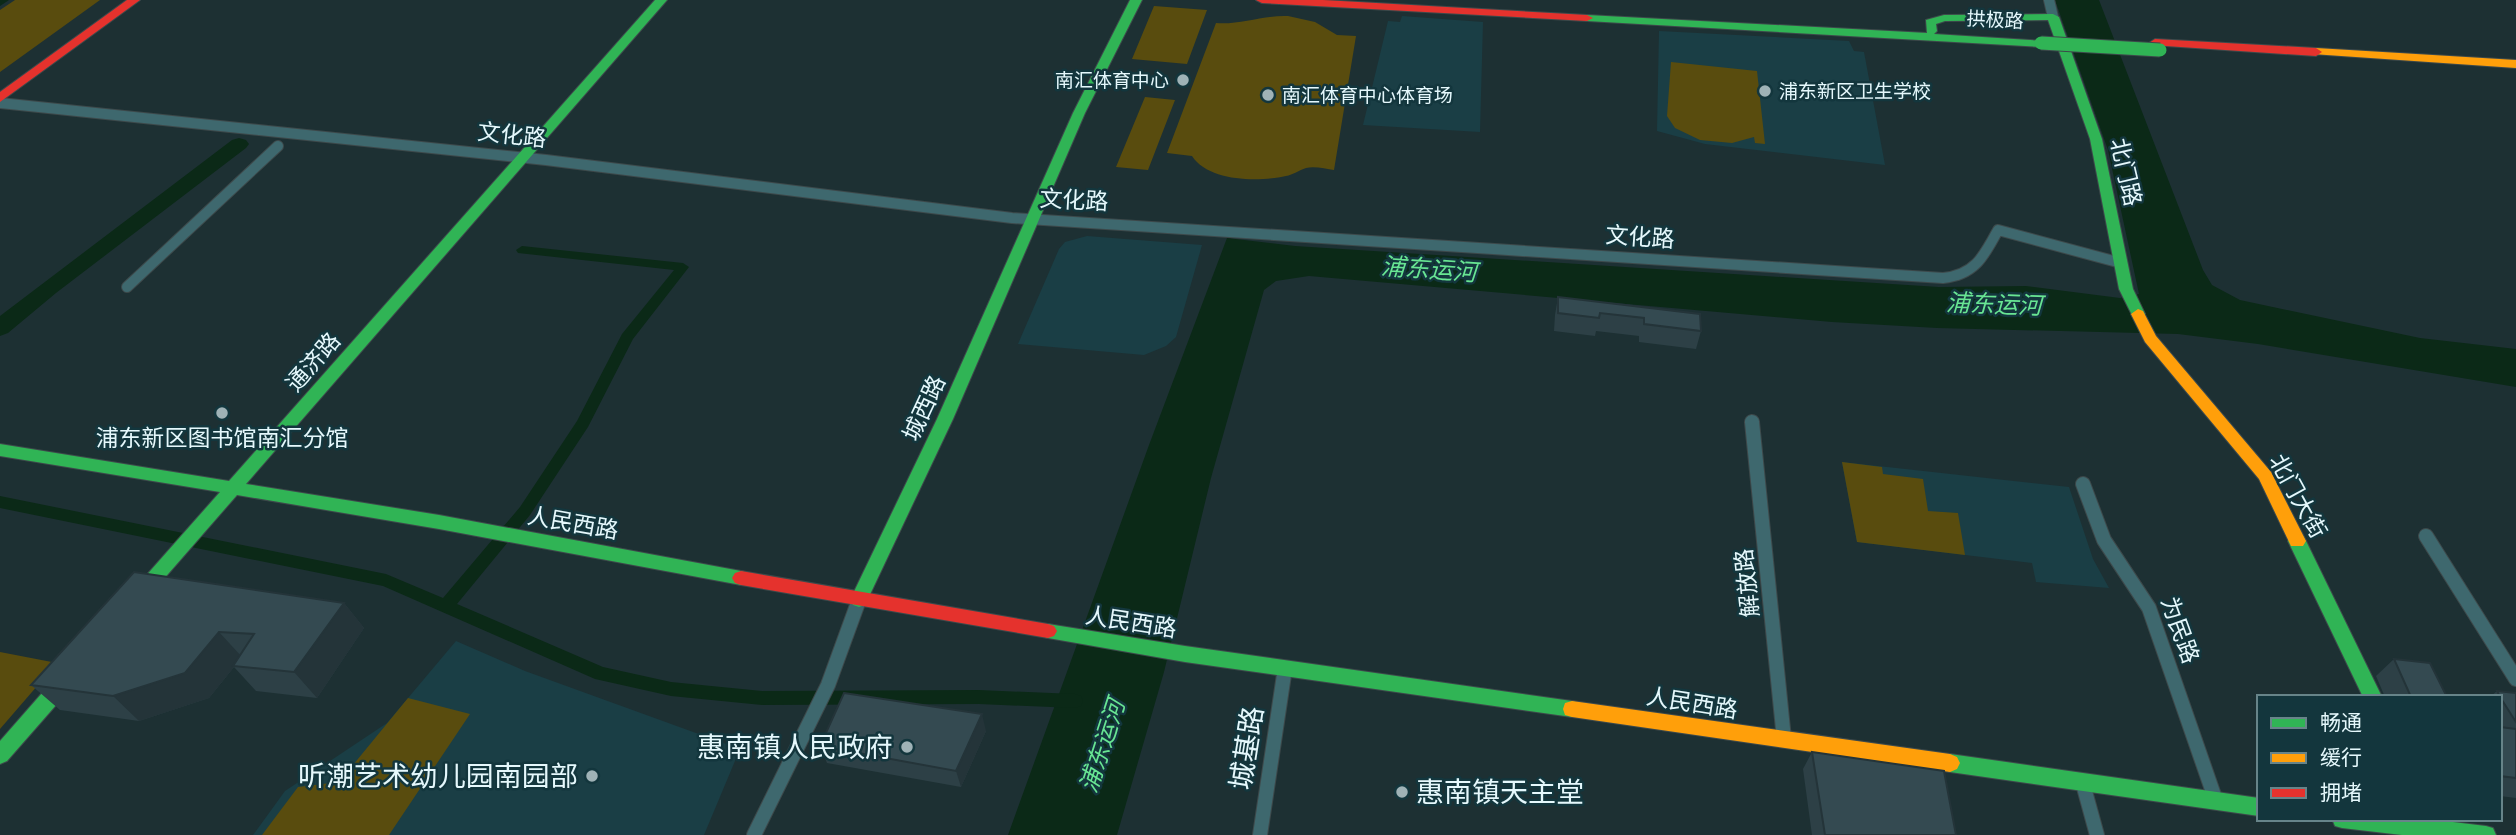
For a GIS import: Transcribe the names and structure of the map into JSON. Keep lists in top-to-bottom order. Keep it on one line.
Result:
{"streets":{"street":["拱极路","文化路","北门路","通济路","城西路","北门大街","人民西路","解放路","为民路","城基路"]},"crossings":[["文化路","北门路"],["文化路","通济路"],["文化路","城西路"],["北门路","北门大街"],["通济路","人民西路"],["城西路","人民西路"],["人民西路","解放路"],["人民西路","为民路"],["人民西路","城基路"]],"water":["浦东运河"],"places":["南汇体育中心","浦东新区卫生学校","南汇体育中心体育场","浦东新区图书馆南汇分馆","惠南镇人民政府","听潮艺术幼儿园南园部","惠南镇天主堂"],"legend":["畅通","缓行","拥堵"]}
